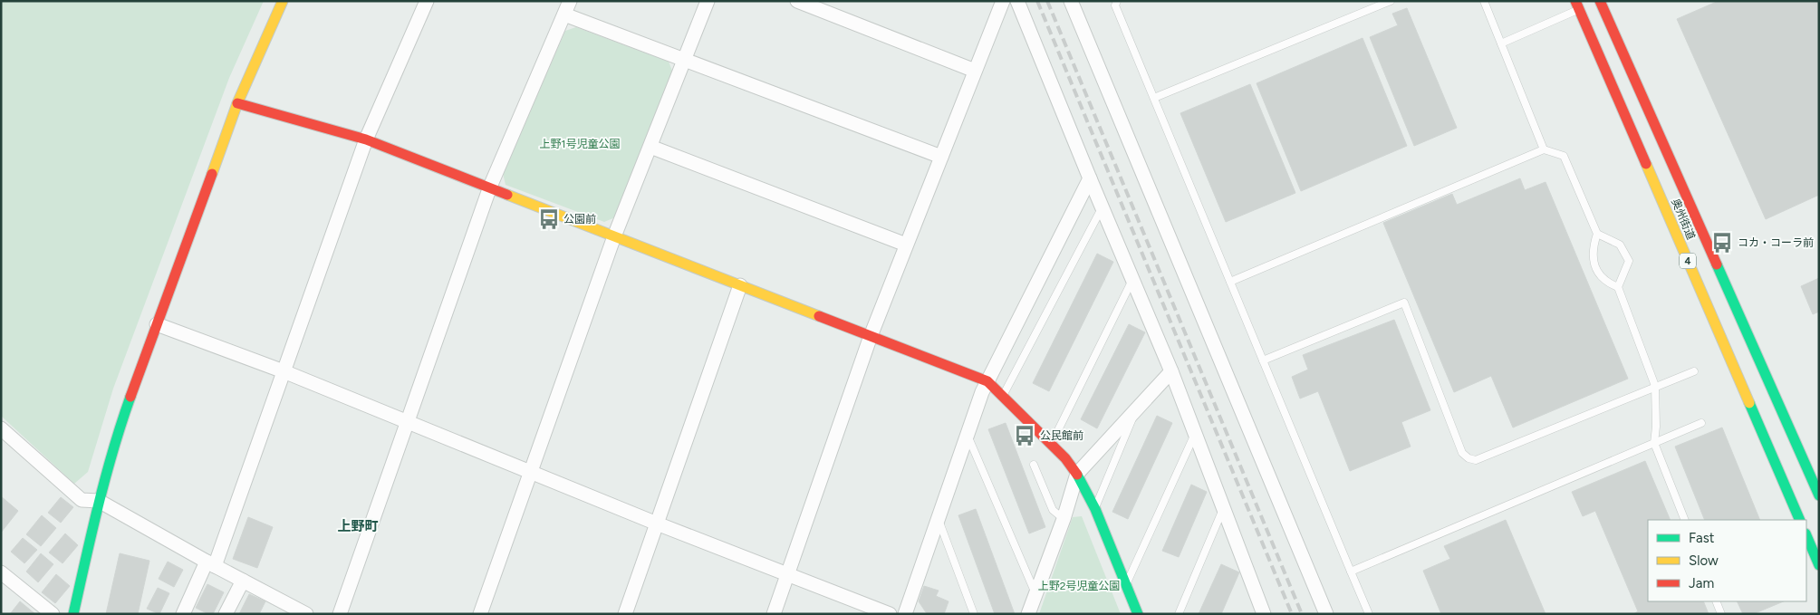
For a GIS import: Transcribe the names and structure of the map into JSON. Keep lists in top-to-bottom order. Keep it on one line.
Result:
{"streets":{"main road":["奥州街道","4"]},"districts":["上野町"],"parks":["上野1号児童公園","上野2号児童公園"],"places":{"bus stop":["公園前","コカ・コーラ前","公民館前"]},"legend":["Fast","Slow","Jam"]}
